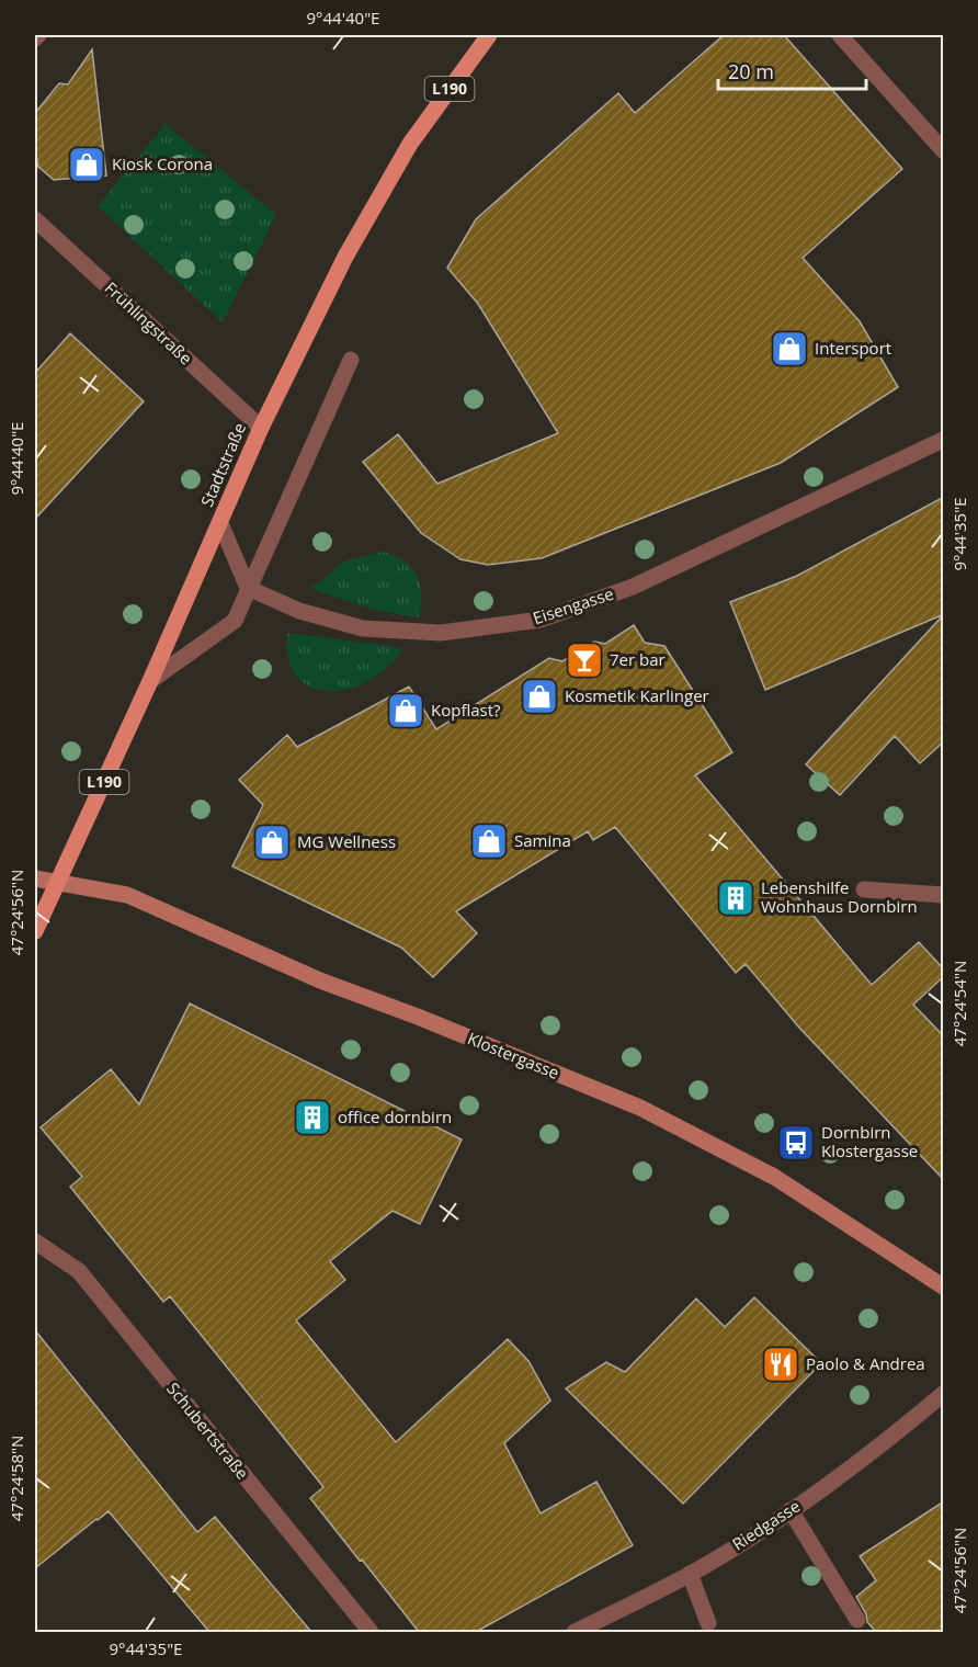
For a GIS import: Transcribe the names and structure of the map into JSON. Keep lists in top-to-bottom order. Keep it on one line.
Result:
{"streets":{"main road":["L190","Stadtstraße"],"street":["Frühlingstraße","Eisengasse","Klostergasse","Schubertstraße","Riedgasse"]},"crossings":[["Frühlingstraße","Stadtstraße"],["Stadtstraße","Klostergasse"]],"places":{"shop":["Kiosk Corona","Intersport","Kosmetik Karlinger","Kopflast?","Samina","MG Wellness"],"bar":["7er bar"],"building":["Lebenshilfe Wohnhaus Dornbirn","office dornbirn"],"bus stop":["Dornbirn Klostergasse"],"restaurant":["Paolo & Andrea"]},"scale_bar":"20 m","coordinates":["9°44'40\"E","9°44'35\"E","47°24'56\"N","47°24'54\"N","47°24'58\"N"]}
